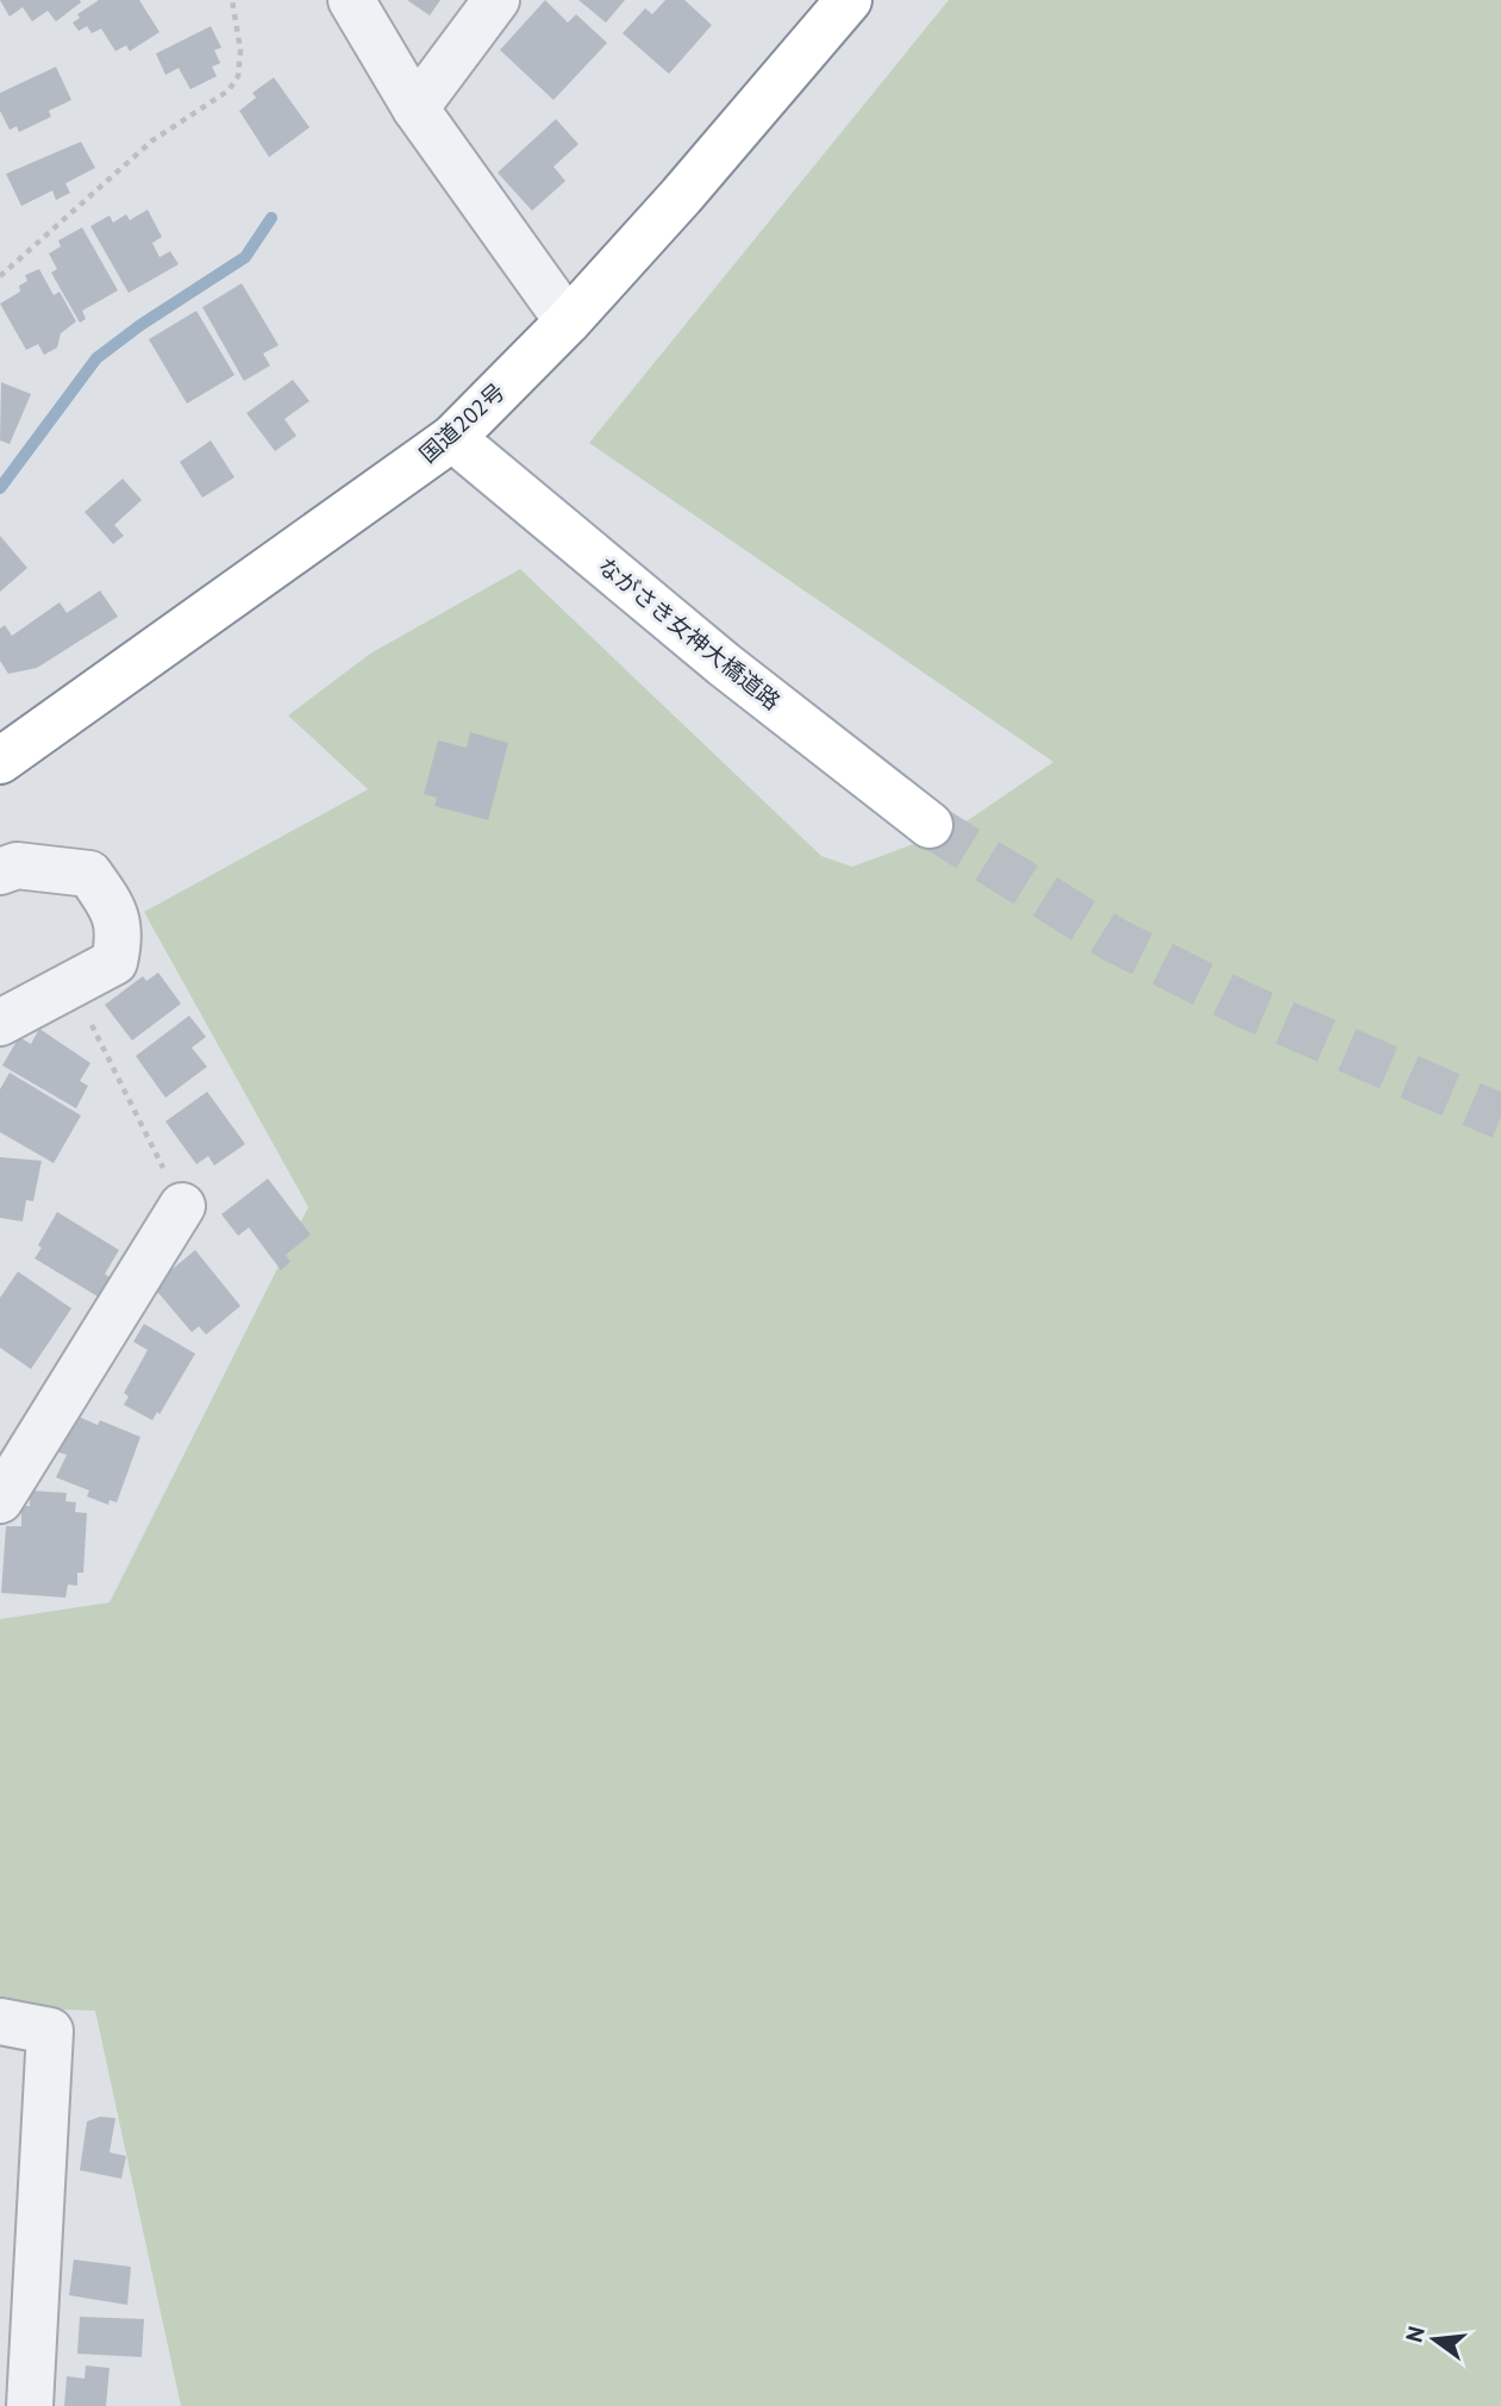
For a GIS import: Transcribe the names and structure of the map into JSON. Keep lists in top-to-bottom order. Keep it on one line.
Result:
{"streets":{"main road":["国道202号","ながさき女神大橋道路"]},"crossings":[["国道202号","ながさき女神大橋道路"]],"north":"left"}
